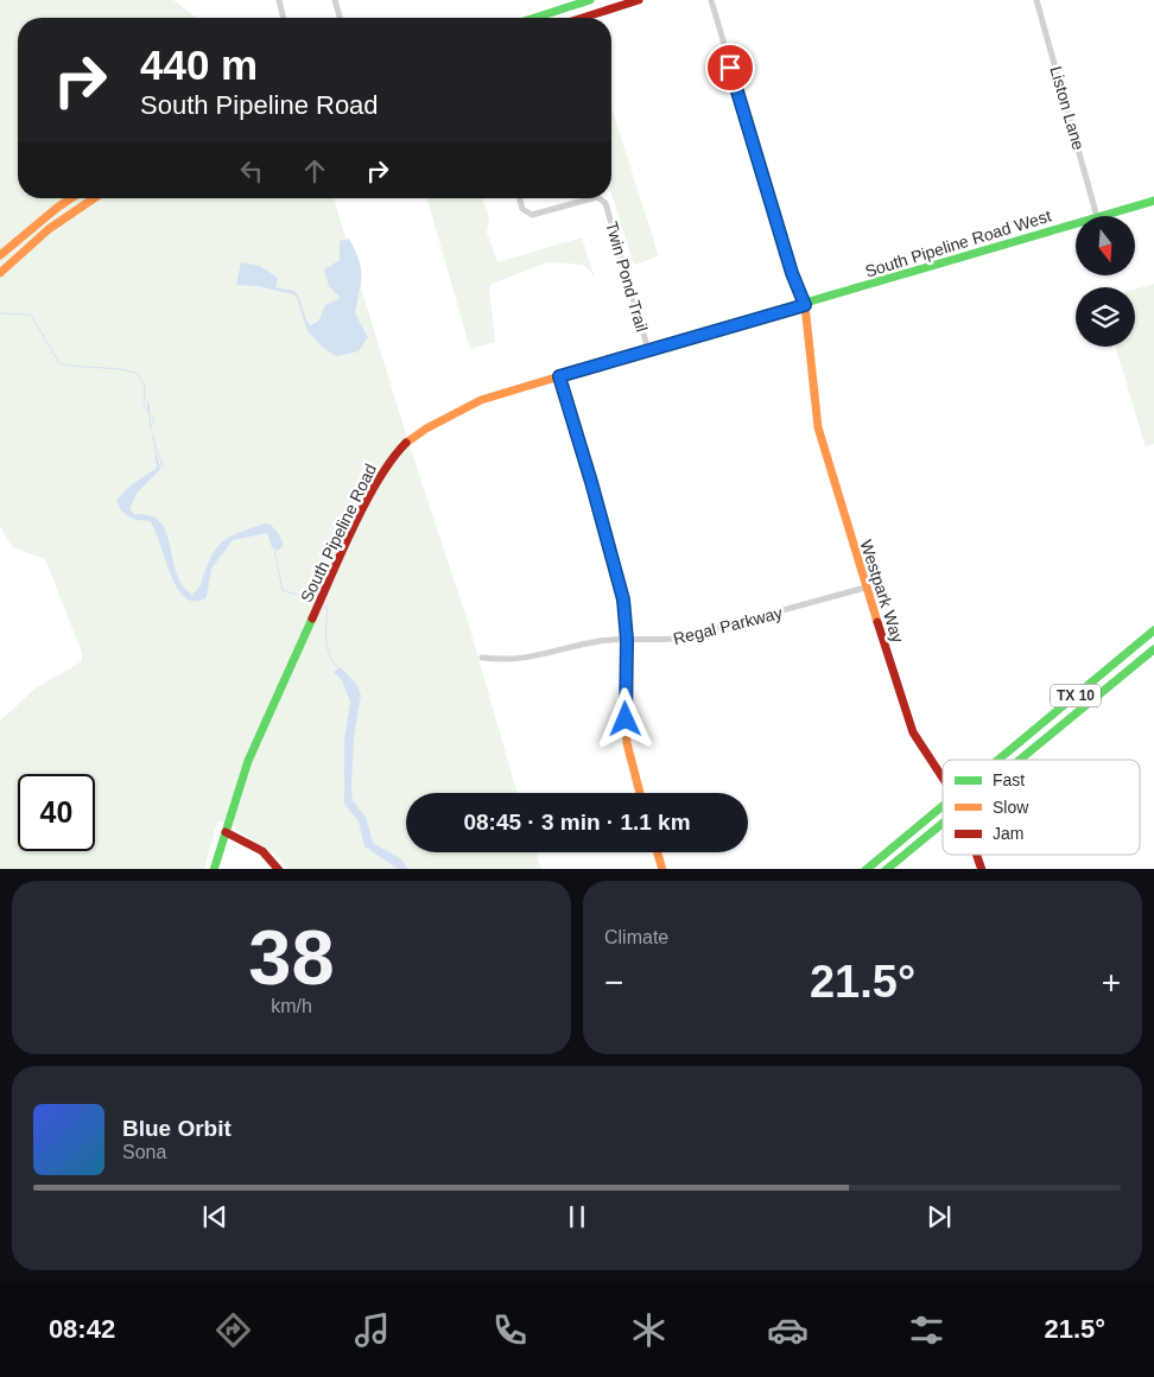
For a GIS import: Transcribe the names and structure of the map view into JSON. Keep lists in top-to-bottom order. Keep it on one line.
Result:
{"streets":{"street":["Liston Lane","South Pipeline Road West","Twin Pond Trail","South Pipeline Road","Westpark Way","Regal Parkway","TX 10"]},"crossings":[["South Pipeline Road West","South Pipeline Road"],["South Pipeline Road West","Westpark Way"],["Twin Pond Trail","South Pipeline Road"],["South Pipeline Road","Westpark Way"],["Westpark Way","Regal Parkway"]],"legend":["Fast","Slow","Jam"],"north":"bottom","page":{"turn":["440 m","South Pipeline Road"],"limit":"40","trip":"08:45 · 3 min · 1.1 km","tile":[["38","km/h"],"Climate"],"heat":["−","21.5°","+"],"song":["Blue Orbit","Sona"],"tabs":["08:42","21.5°"]}}
